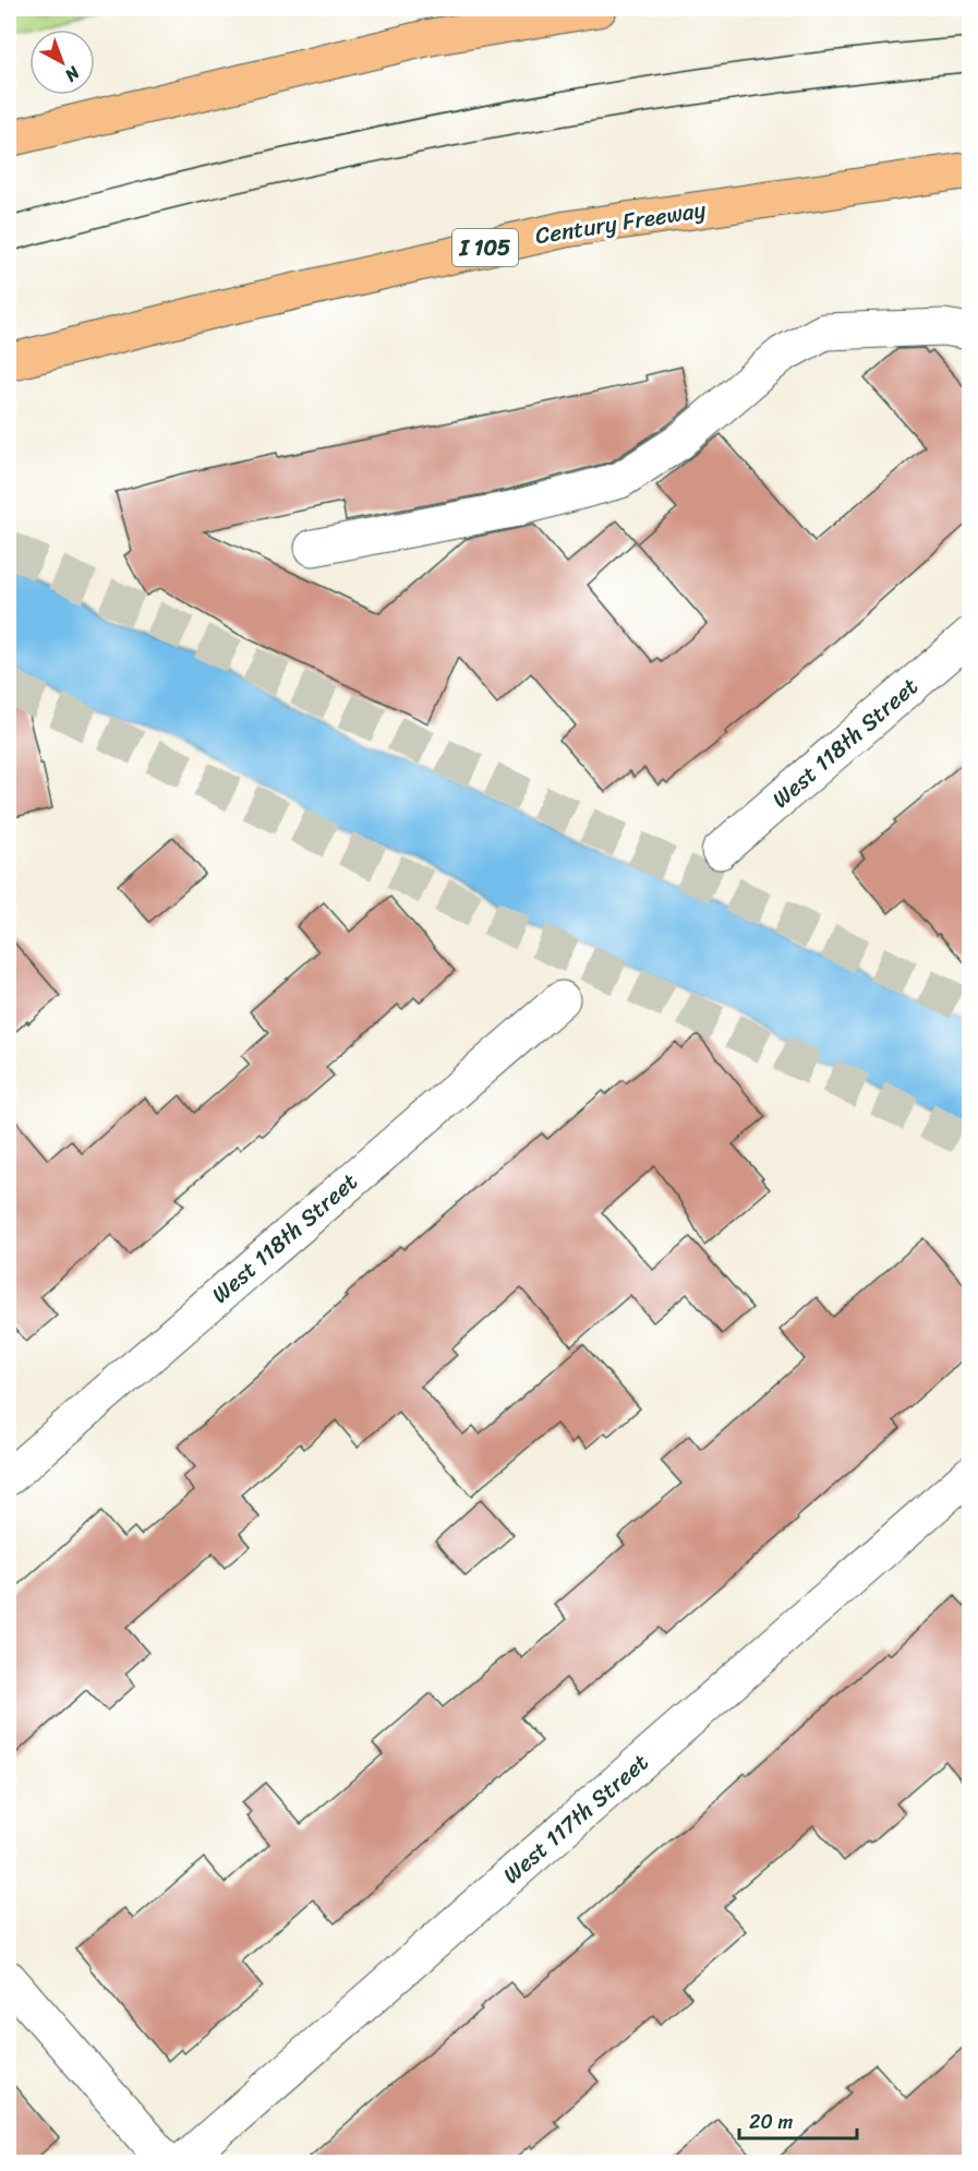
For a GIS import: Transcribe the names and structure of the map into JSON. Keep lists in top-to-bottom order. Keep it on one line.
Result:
{"streets":{"highway":["Century Freeway","I 105"],"street":["West 118th Street","West 117th Street"]},"scale_bar":"20 m","north":"bottom right"}
